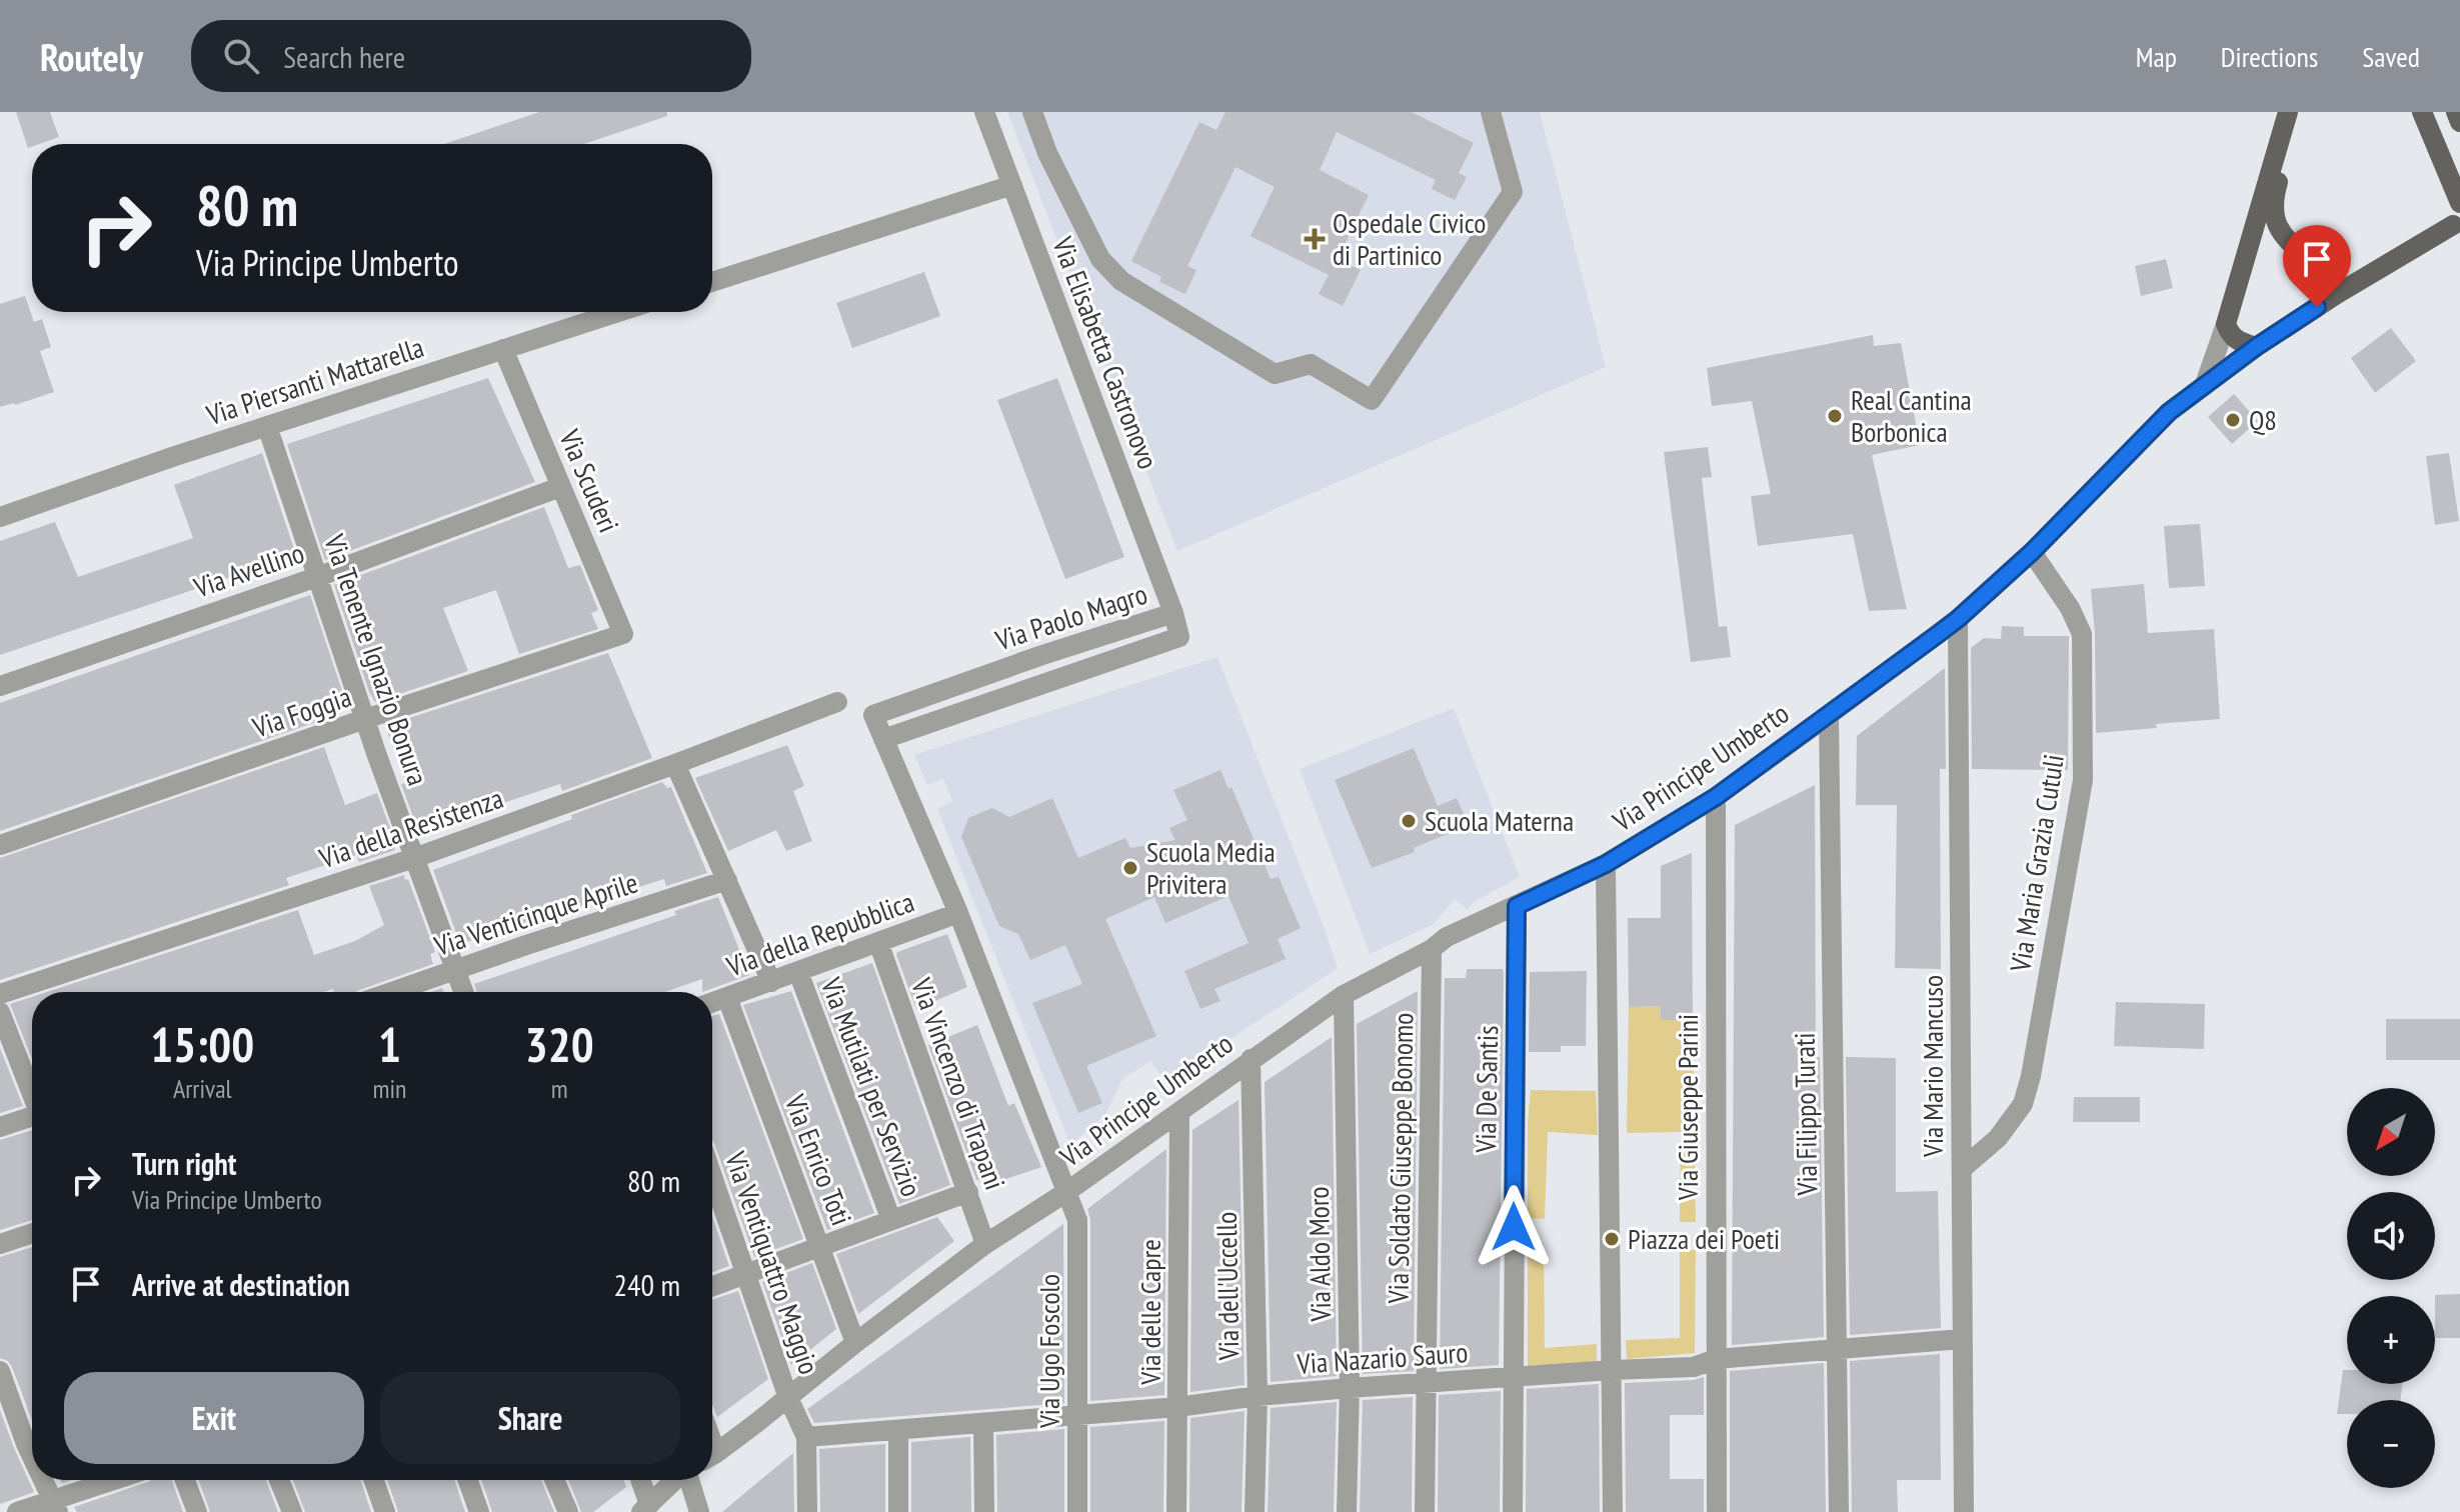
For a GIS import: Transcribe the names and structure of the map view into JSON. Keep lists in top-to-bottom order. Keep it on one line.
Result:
{"streets":{"main road":["Via Principe Umberto"],"street":["Via Elisabetta Castronovo","Via Piersanti Mattarella","Via Scuderi","Via Avellino","Via Paolo Magro","Via Tenente Ignazio Bonura","Via Foggia","Via della Resistenza","Via Maria Grazia Cutuli","Via Venticinque Aprile","Via della Repubblica","Via Mario Mancuso","Via Vincenzo di Trapani","Via Mutilati per Servizio","Via De Santis","Via Giuseppe Parini","Via Filippo Turati","Via Soldato Giuseppe Bonomo","Via Enrico Toti","Via Aldo Moro","Via Ventiquattro Maggio","Via dell'Uccello","Via delle Capre","Via Ugo Foscolo","Via Nazario Sauro"]},"crossings":[["Via Elisabetta Castronovo","Via Paolo Magro"],["Via Piersanti Mattarella","Via Scuderi"],["Via Piersanti Mattarella","Via Tenente Ignazio Bonura"],["Via Scuderi","Via Avellino"],["Via Scuderi","Via Foggia"],["Via Avellino","Via Tenente Ignazio Bonura"],["Via Paolo Magro","Via Principe Umberto"],["Via Paolo Magro","Via della Repubblica"],["Via Paolo Magro","Via Ugo Foscolo"],["Via Tenente Ignazio Bonura","Via Foggia"],["Via Tenente Ignazio Bonura","Via della Resistenza"],["Via Tenente Ignazio Bonura","Via Venticinque Aprile"],["Via Principe Umberto","Via Maria Grazia Cutuli"],["Via Principe Umberto","Via Mario Mancuso"],["Via Principe Umberto","Via Vincenzo di Trapani"],["Via Principe Umberto","Via De Santis"],["Via Principe Umberto","Via Giuseppe Parini"],["Via Principe Umberto","Via Filippo Turati"],["Via Principe Umberto","Via Soldato Giuseppe Bonomo"],["Via Principe Umberto","Via Enrico Toti"],["Via Principe Umberto","Via Aldo Moro"],["Via Principe Umberto","Via Ventiquattro Maggio"],["Via Principe Umberto","Via dell'Uccello"],["Via Principe Umberto","Via delle Capre"],["Via Principe Umberto","Via Ugo Foscolo"],["Via Maria Grazia Cutuli","Via Mario Mancuso"],["Via della Repubblica","Via Vincenzo di Trapani"],["Via della Repubblica","Via Mutilati per Servizio"],["Via della Repubblica","Via Enrico Toti"],["Via Mario Mancuso","Via Nazario Sauro"],["Via De Santis","Via Nazario Sauro"],["Via Giuseppe Parini","Via Nazario Sauro"],["Via Filippo Turati","Via Nazario Sauro"],["Via Soldato Giuseppe Bonomo","Via Nazario Sauro"],["Via Aldo Moro","Via Nazario Sauro"],["Via Ventiquattro Maggio","Via Nazario Sauro"],["Via dell'Uccello","Via Nazario Sauro"],["Via delle Capre","Via Nazario Sauro"],["Via Ugo Foscolo","Via Nazario Sauro"]],"places":{"health":["Ospedale Civico di Partinico"],"other":["Real Cantina Borbonica","Q8","Scuola Materna","Scuola Media Privitera","Piazza dei Poeti"]},"north":"bottom left","page":{"header":"Routely","search":"Search here","nav":["Map","Directions","Saved"],"turn":["80 m","Via Principe Umberto"],"eta":["15:00","Arrival","1","min","320","m"],"map_buttons":["+","−"],"list":[{"name":"Turn right","note":"Via Principe Umberto","value":"80 m"},{"name":"Arrive at destination","value":"240 m"}],"buttons":["Exit","Share"]}}
